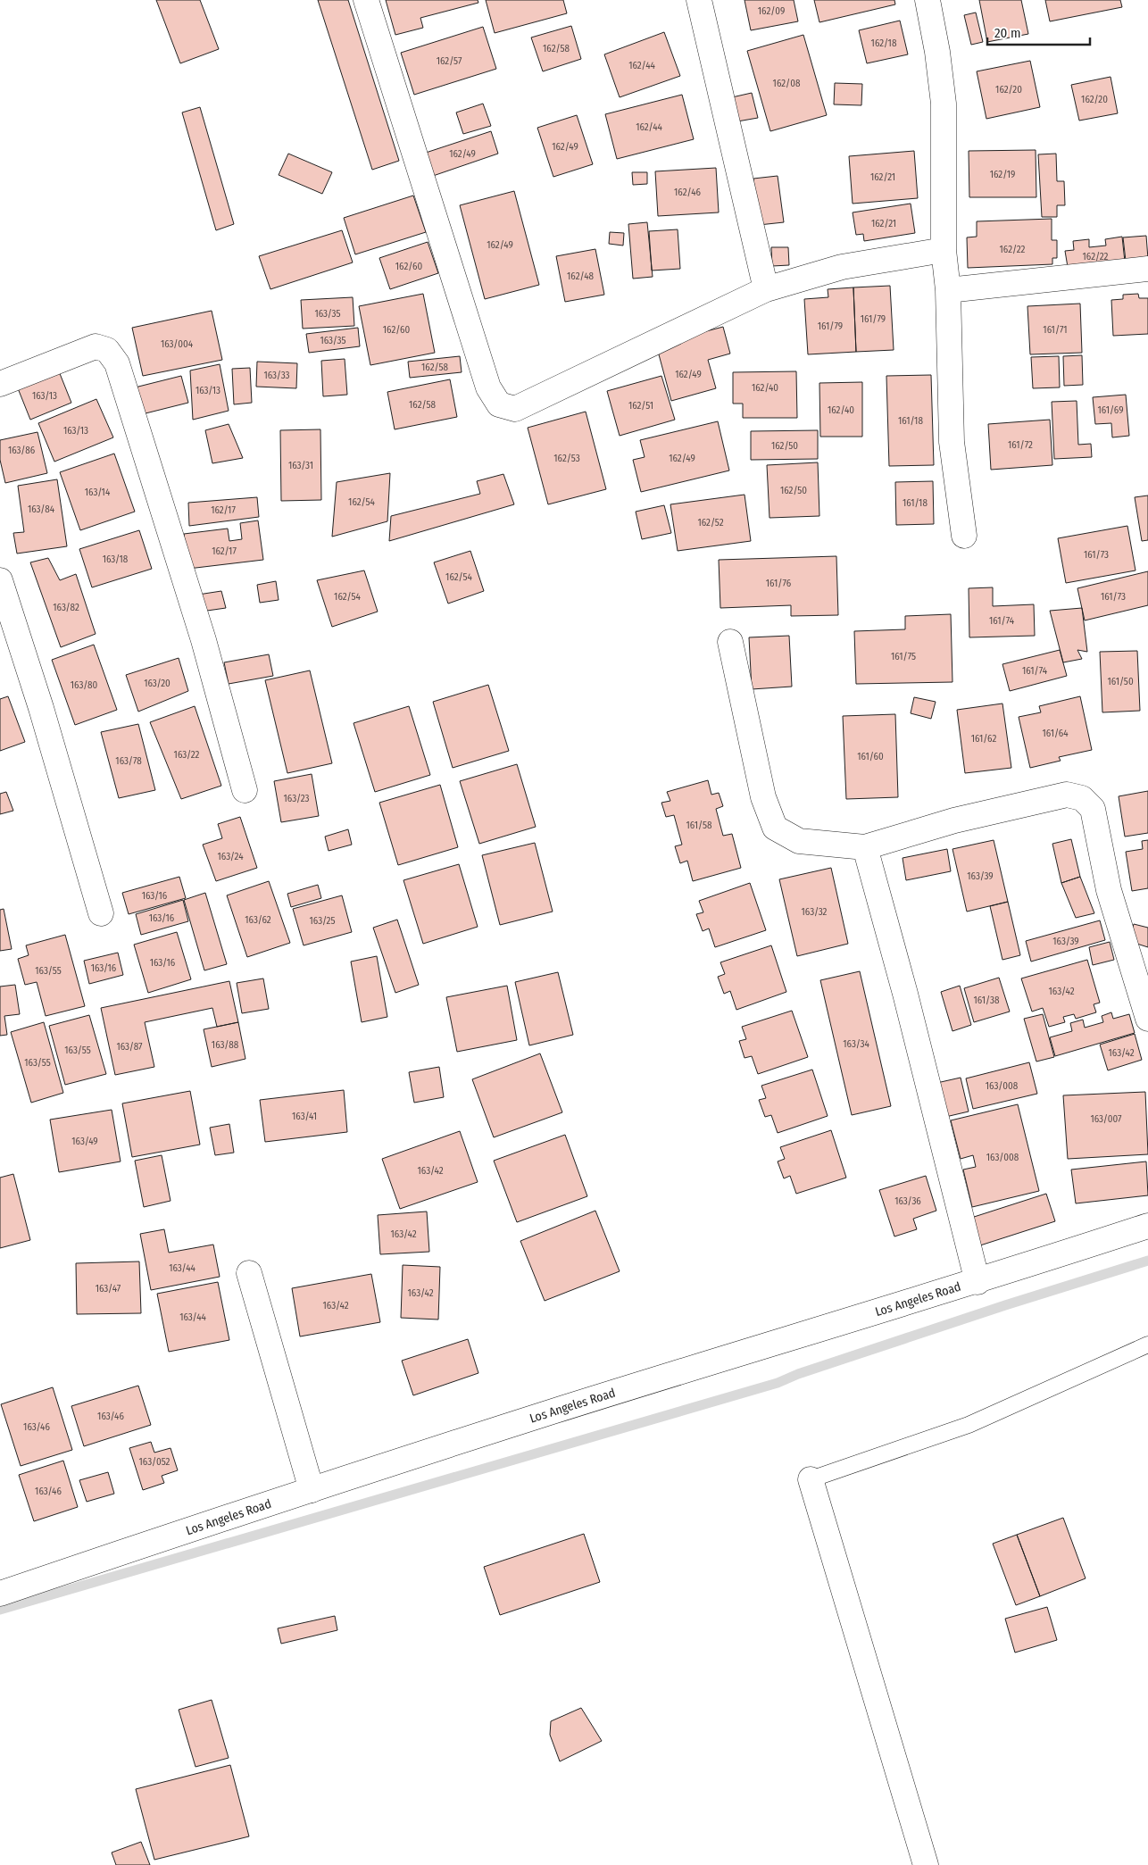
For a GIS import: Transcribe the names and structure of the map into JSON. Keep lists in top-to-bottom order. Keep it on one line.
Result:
{"streets":{"street":["Los Angeles Road"]},"house_numbers":["162/09","162/18","162/58","162/57","162/44","162/08","162/20","162/20","162/44","162/49","162/49","162/19","162/21","162/46","162/21","162/49","162/22","162/22","162/60","162/48","163/35","161/79","161/79","162/60","161/71","163/35","163/004","162/58","162/49","163/33","162/40","163/13","163/13","162/58","162/51","162/40","161/69","161/18","163/13","161/72","162/50","163/86","162/53","162/49","163/31","162/50","163/14","162/54","161/18","163/84","162/17","162/52","162/17","161/73","163/18","162/54","161/76","162/54","161/73","163/82","161/74","161/75","161/74","161/50","163/20","163/80","161/64","161/62","163/22","161/60","163/78","163/23","161/58","163/24","163/39","163/16","163/32","163/16","163/62","163/25","163/39","163/16","163/16","163/55","163/42","161/38","163/34","163/88","163/87","163/55","163/42","163/55","163/008","163/41","163/007","163/49","163/008","163/42","163/36","163/42","163/44","163/47","163/42","163/42","163/44","163/46","163/46","163/052","163/46"],"scale_bar":"20 m"}
